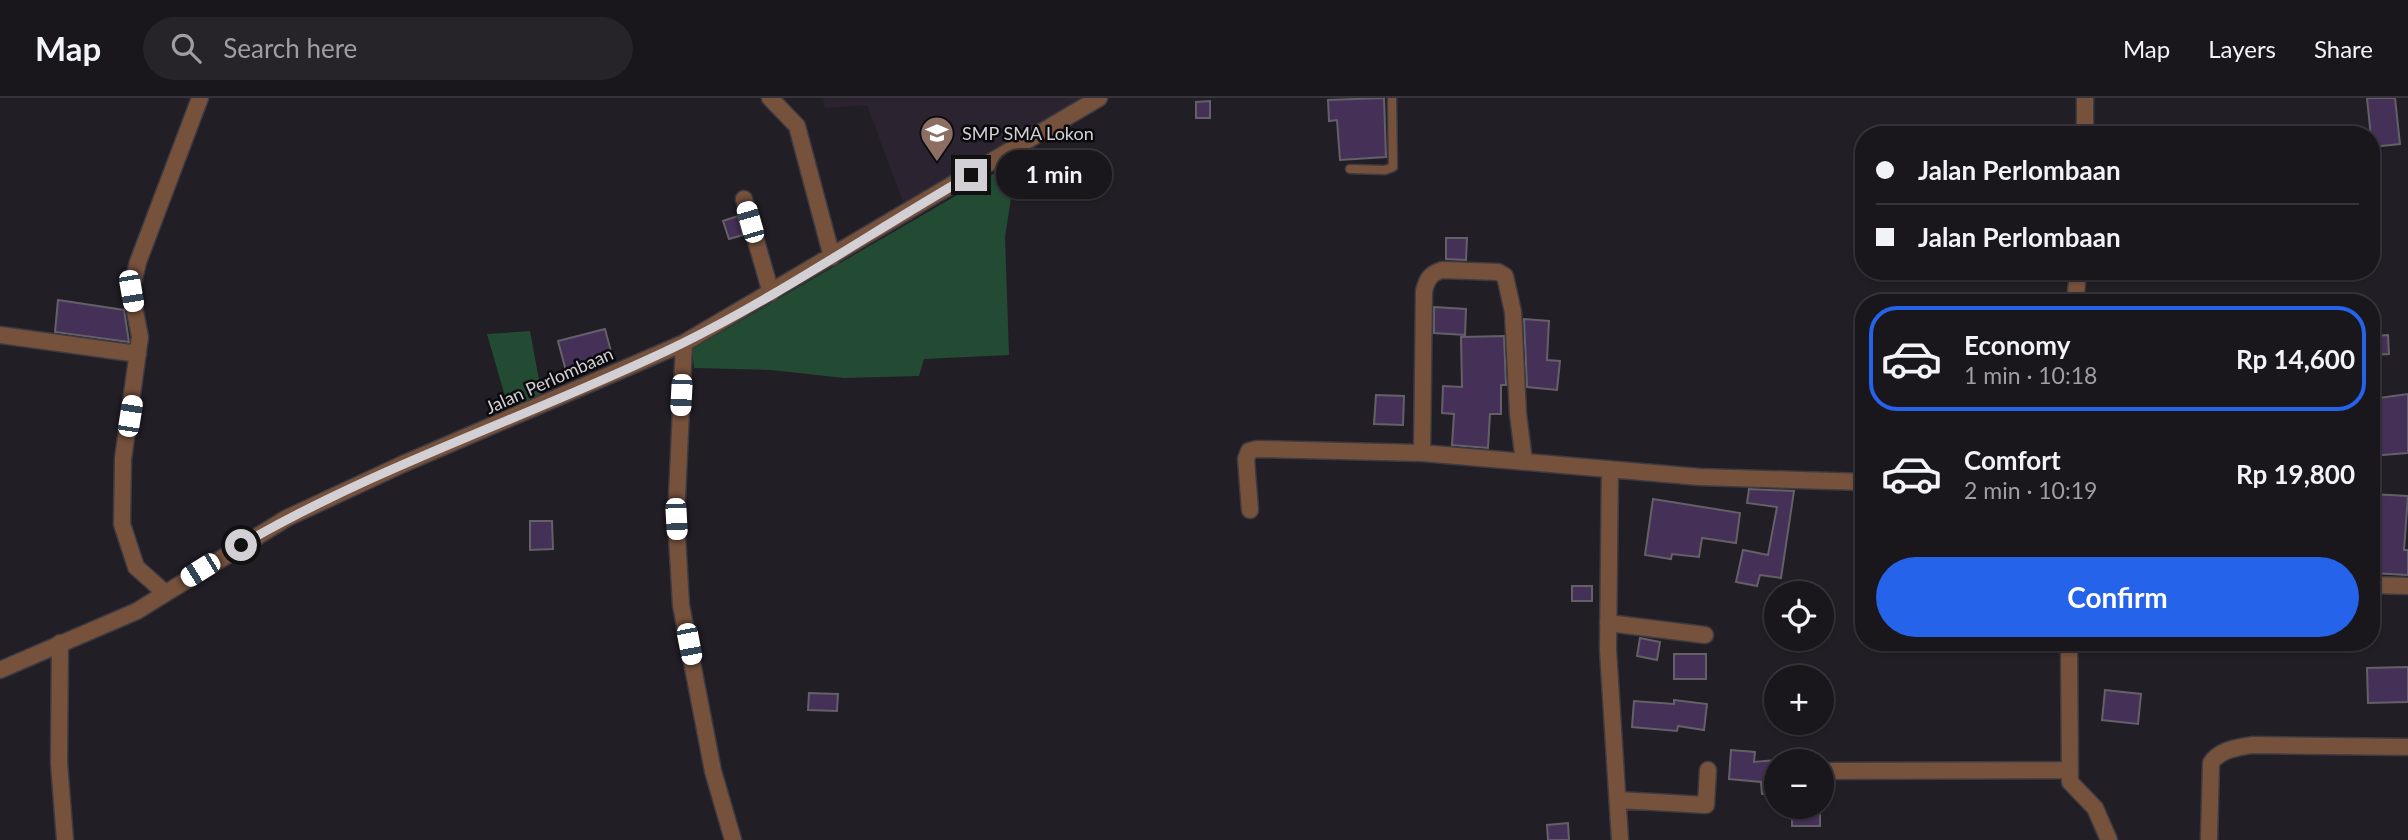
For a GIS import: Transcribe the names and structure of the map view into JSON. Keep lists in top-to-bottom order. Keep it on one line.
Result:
{"streets":{"street":["Jalan Perlombaan"]},"places":{"school or university":["SMP SMA Lokon"]},"page":{"header":"Map","search":"Search here","nav":["Map","Layers","Share"],"banner":["Jalan Perlombaan","Jalan Perlombaan"],"bubble":"1 min","list":[{"name":"Economy","note":"1 min · 10:18","value":"Rp 14,600"},{"name":"Comfort","note":"2 min · 10:19","value":"Rp 19,800"}],"buttons":"Confirm","map_buttons":["+","−"]}}
